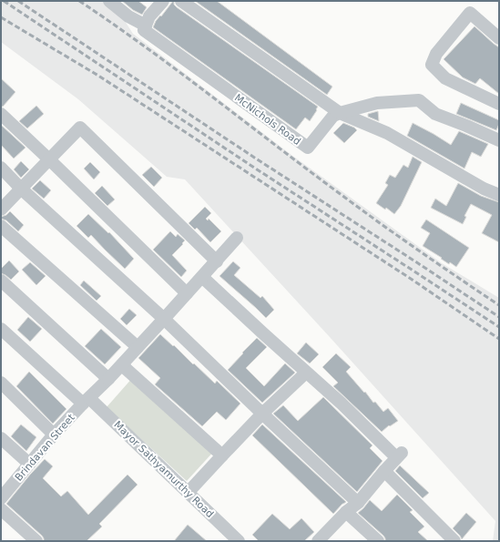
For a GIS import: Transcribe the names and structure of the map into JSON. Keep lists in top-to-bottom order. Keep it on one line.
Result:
{"streets":{"street":["McNichols Road","Brindavan Street","Mayor Sathyamurthy Road"]},"crossings":[["Brindavan Street","Mayor Sathyamurthy Road"]]}
